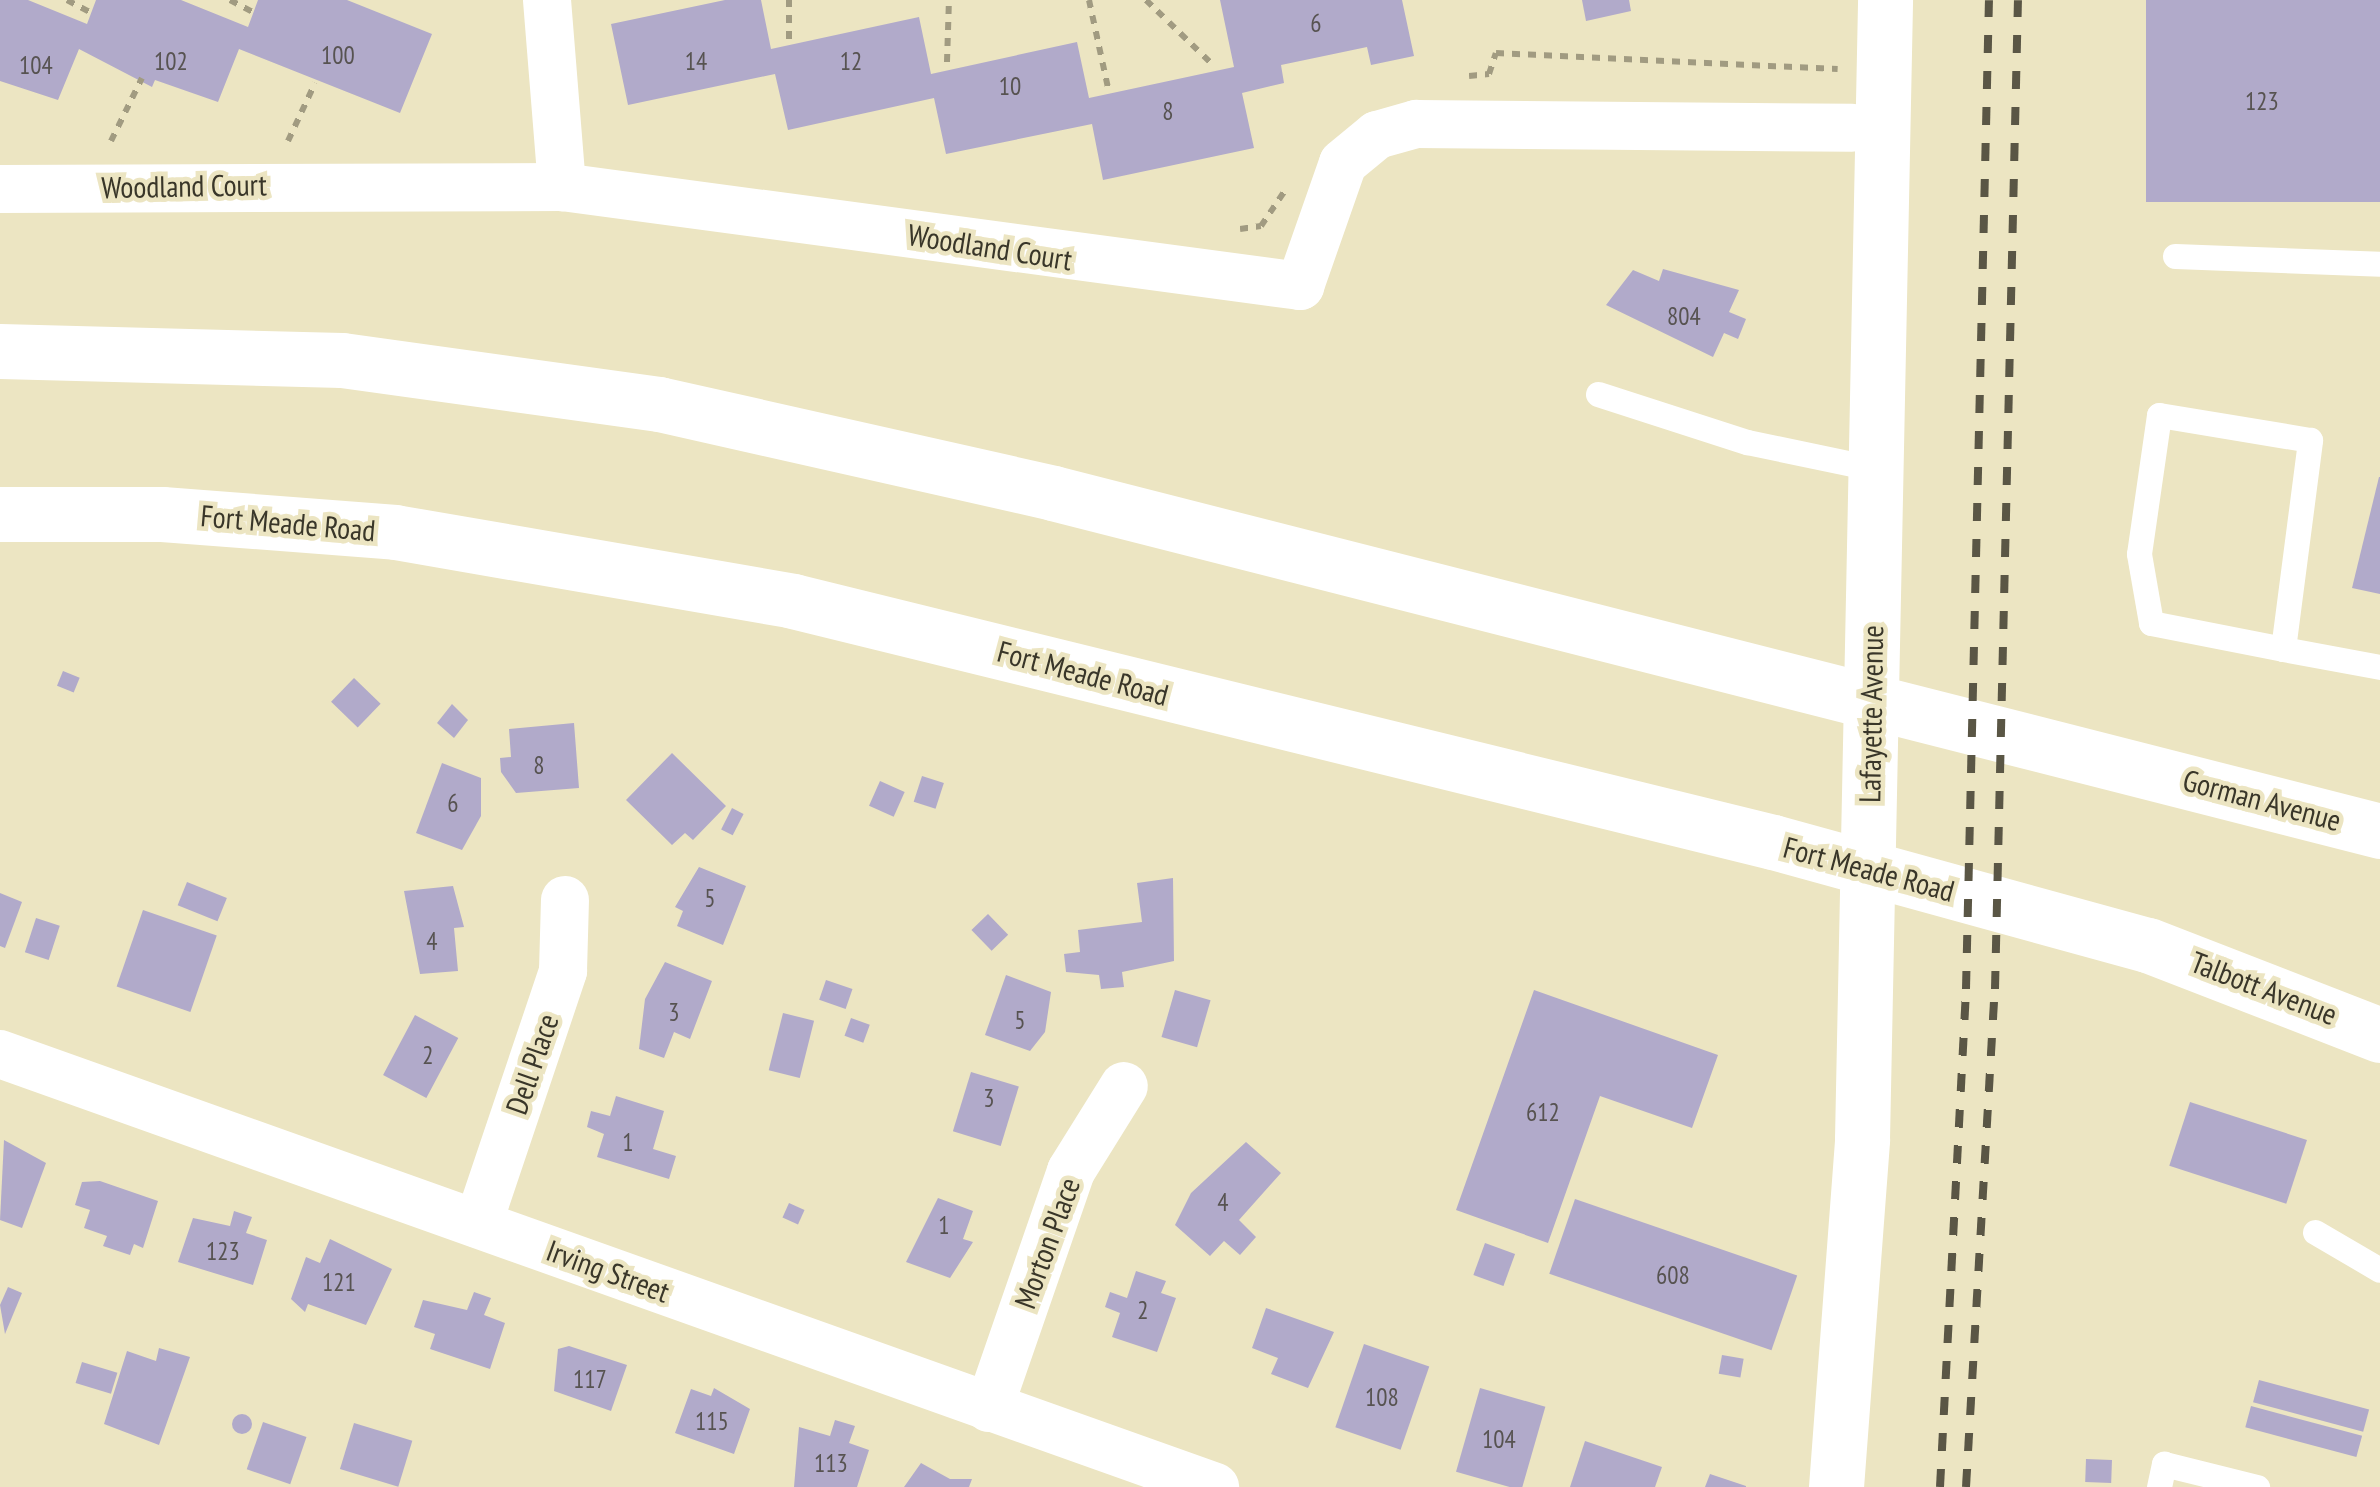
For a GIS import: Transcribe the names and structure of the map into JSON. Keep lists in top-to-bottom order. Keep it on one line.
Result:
{"streets":{"main road":["Fort Meade Road","Lafayette Avenue","Gorman Avenue","Talbott Avenue"],"street":["Woodland Court","Dell Place","Morton Place","Irving Street"]},"crossings":[["Woodland Court","Lafayette Avenue"],["Fort Meade Road","Talbott Avenue"],["Dell Place","Irving Street"],["Morton Place","Irving Street"]],"house_numbers":["6","100","102","14","12","104","10","123","8","804","8","6","5","4","3","5","2","3","612","1","4","1","123","608","121","2","117","108","115","104","113"]}
